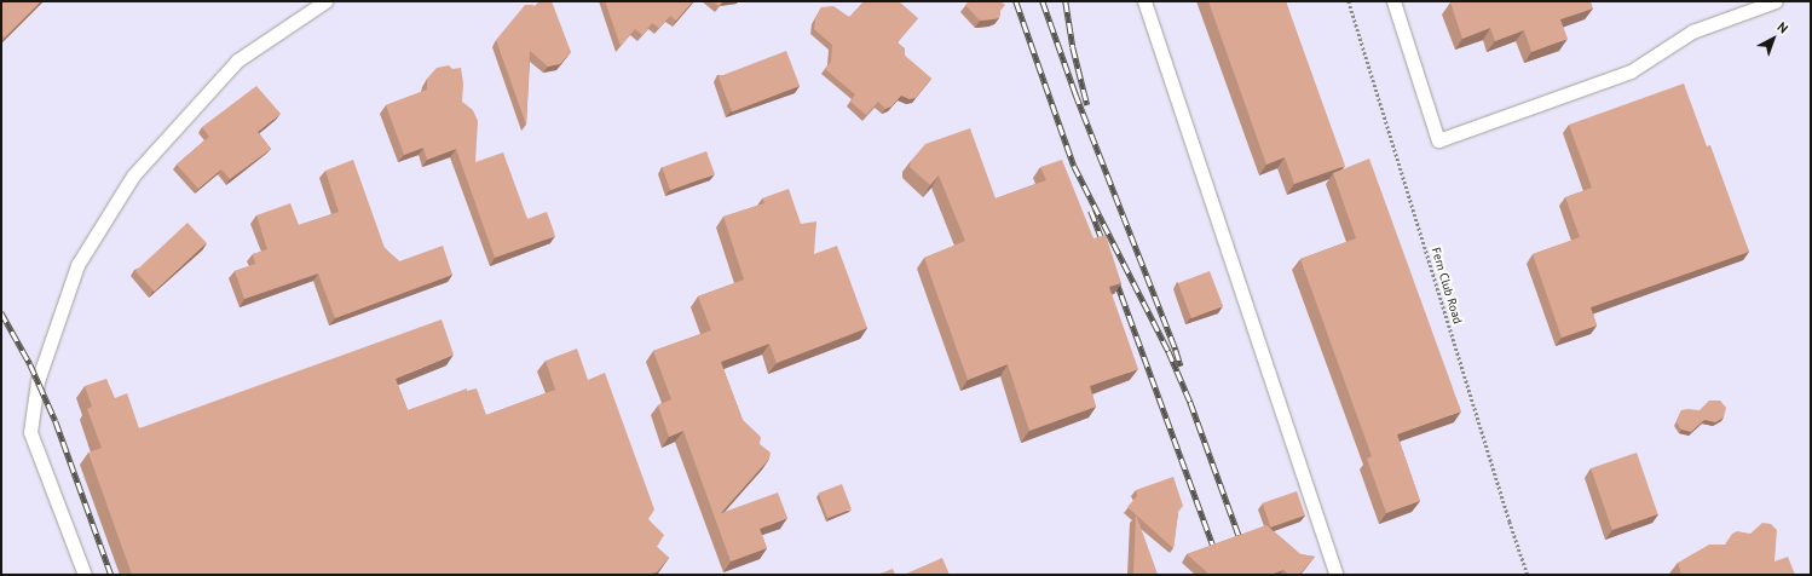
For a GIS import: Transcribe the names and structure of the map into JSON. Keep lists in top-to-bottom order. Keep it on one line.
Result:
{"streets":{"path":["Fern Club Road"]},"north":"top right"}
